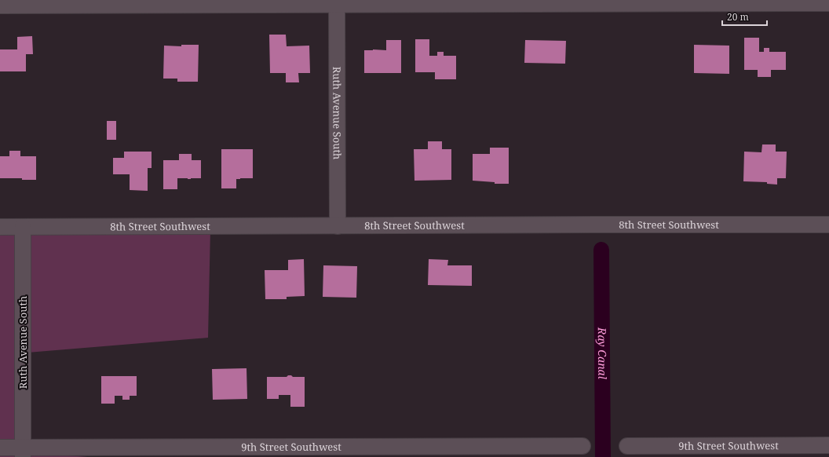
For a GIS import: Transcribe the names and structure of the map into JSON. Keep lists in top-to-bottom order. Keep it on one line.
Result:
{"streets":{"street":["Ruth Avenue South","8th Street Southwest","9th Street Southwest"]},"crossings":[["Ruth Avenue South","8th Street Southwest"],["Ruth Avenue South","9th Street Southwest"]],"water":["Ray Canal"],"scale_bar":"20 m"}
